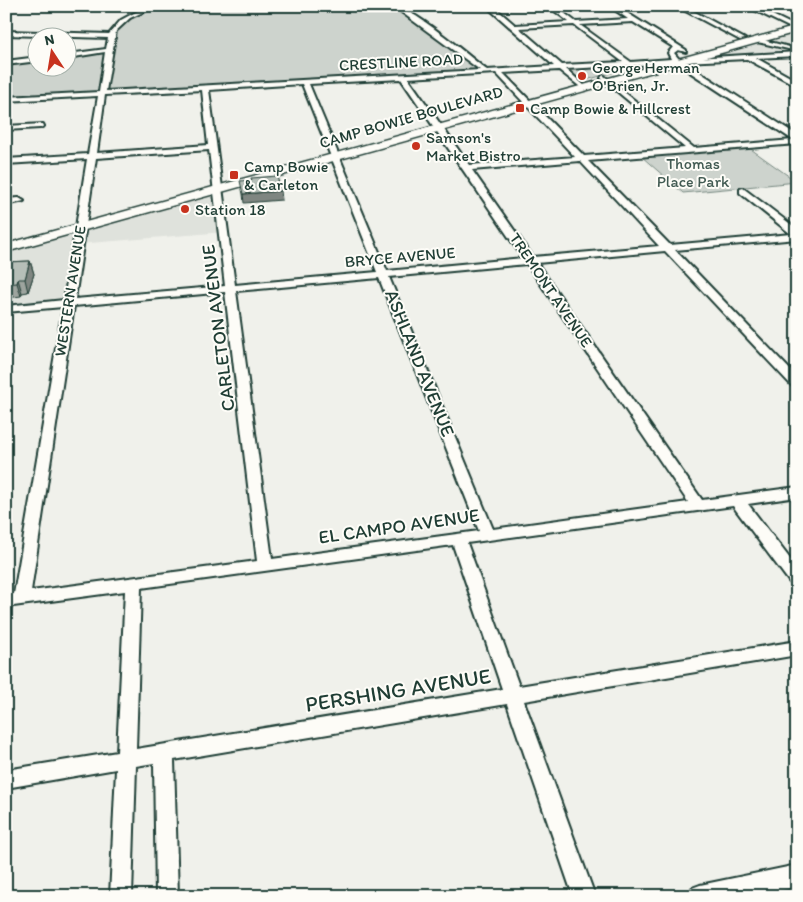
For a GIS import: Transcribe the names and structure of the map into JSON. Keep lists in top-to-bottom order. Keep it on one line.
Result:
{"streets":{"main road":["CAMP BOWIE BOULEVARD"],"street":["CRESTLINE ROAD","BRYCE AVENUE","TREMONT AVENUE","WESTERN AVENUE","CARLETON AVENUE","ASHLAND AVENUE","EL CAMPO AVENUE","PERSHING AVENUE"]},"crossings":[["CRESTLINE ROAD","CAMP BOWIE BOULEVARD"],["CRESTLINE ROAD","TREMONT AVENUE"],["CRESTLINE ROAD","WESTERN AVENUE"],["CRESTLINE ROAD","CARLETON AVENUE"],["CRESTLINE ROAD","ASHLAND AVENUE"],["CAMP BOWIE BOULEVARD","TREMONT AVENUE"],["CAMP BOWIE BOULEVARD","WESTERN AVENUE"],["CAMP BOWIE BOULEVARD","CARLETON AVENUE"],["CAMP BOWIE BOULEVARD","ASHLAND AVENUE"],["BRYCE AVENUE","TREMONT AVENUE"],["BRYCE AVENUE","WESTERN AVENUE"],["BRYCE AVENUE","CARLETON AVENUE"],["BRYCE AVENUE","ASHLAND AVENUE"],["TREMONT AVENUE","EL CAMPO AVENUE"],["WESTERN AVENUE","EL CAMPO AVENUE"],["CARLETON AVENUE","EL CAMPO AVENUE"],["ASHLAND AVENUE","EL CAMPO AVENUE"]],"parks":["Thomas Place Park"],"places":{"other":["George Herman O'Brien, Jr.","Samson's Market Bistro","Station 18"],"transit":["Camp Bowie & Hillcrest","Camp Bowie & Carleton"]},"north":"top"}
